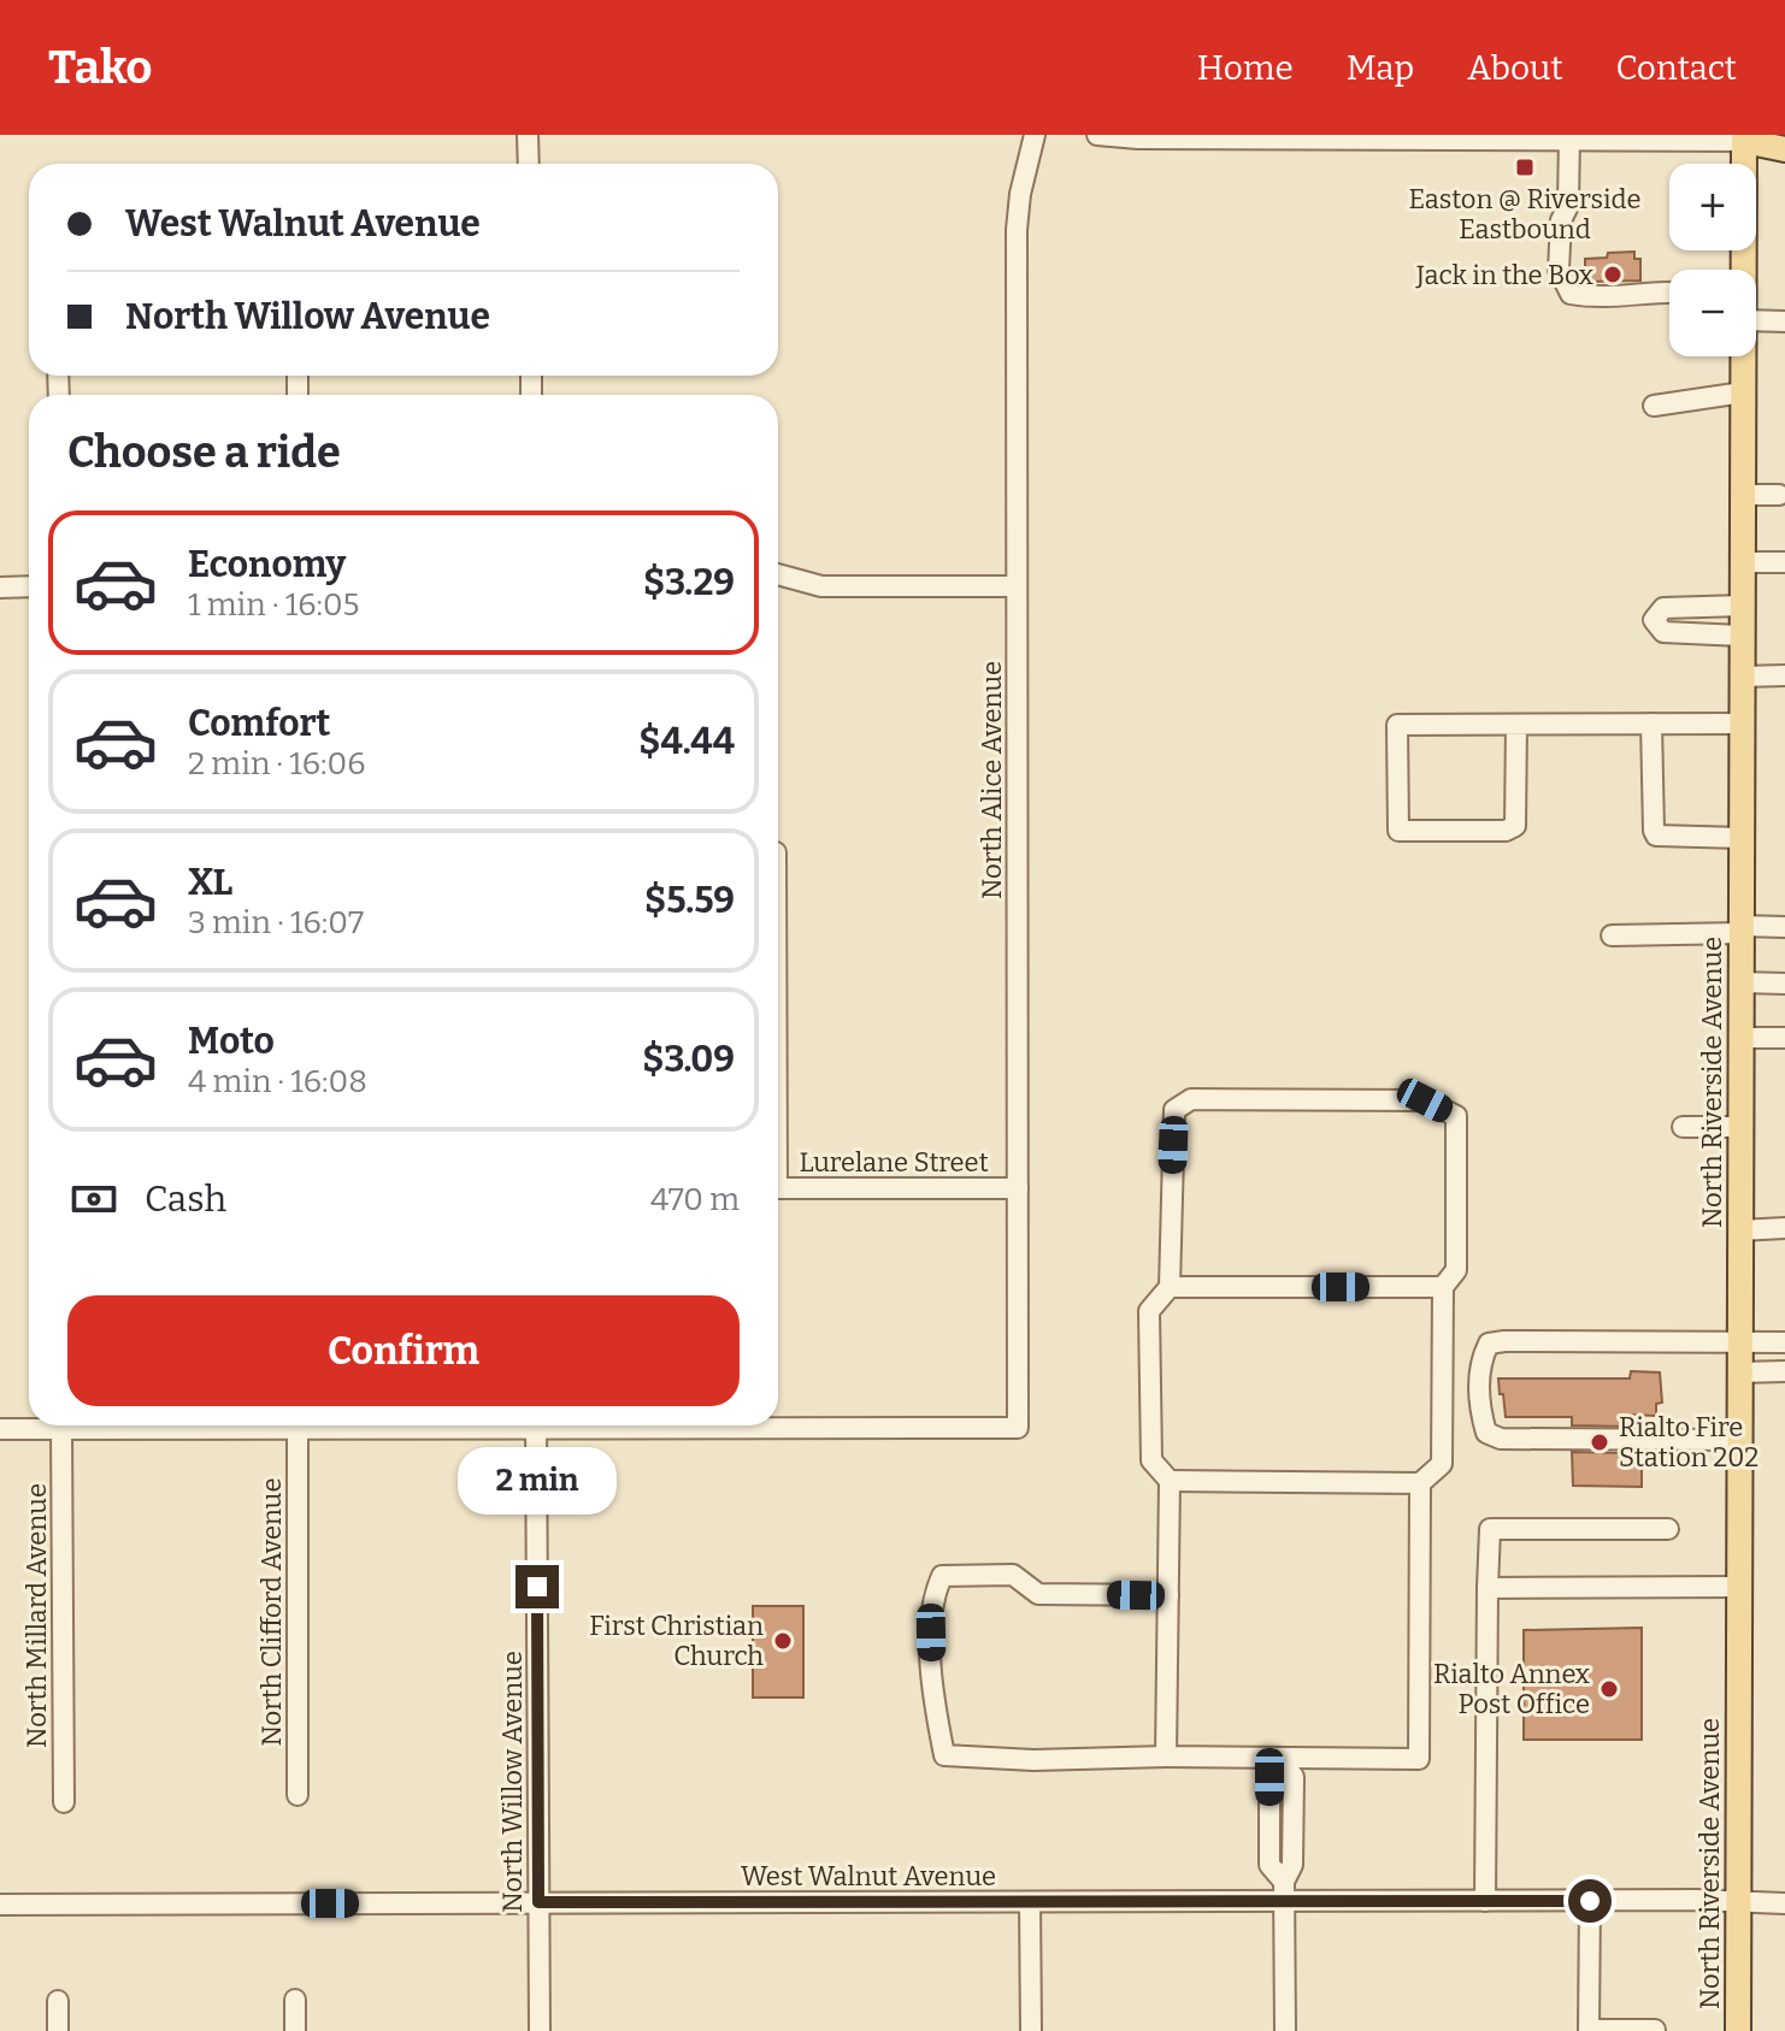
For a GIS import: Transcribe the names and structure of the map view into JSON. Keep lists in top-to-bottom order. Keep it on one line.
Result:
{"streets":{"main road":["North Riverside Avenue"],"street":["North Alice Avenue","Lurelane Street","North Clifford Avenue","North Millard Avenue","North Willow Avenue","West Walnut Avenue"]},"crossings":[["North Alice Avenue","Lurelane Street"],["North Riverside Avenue","West Walnut Avenue"],["North Willow Avenue","West Walnut Avenue"]],"places":{"transit":["Easton @ Riverside Eastbound"],"other":["Jack in the Box","Rialto Fire Station 202","First Christian Church","Rialto Annex Post Office"]},"page":{"header":"Tako","nav":["Home","Map","About","Contact"],"map_buttons":["+","−"],"banner":["West Walnut Avenue","North Willow Avenue"],"heading":"Choose a ride","list":[{"name":"Economy","note":"1 min · 16:05","value":"$3.29"},{"name":"Comfort","note":"2 min · 16:06","value":"$4.44"},{"name":"XL","note":"3 min · 16:07","value":"$5.59"},{"name":"Moto","note":"4 min · 16:08","value":"$3.09"}],"pay":["Cash","470 m"],"buttons":"Confirm","bubble":"2 min"}}
